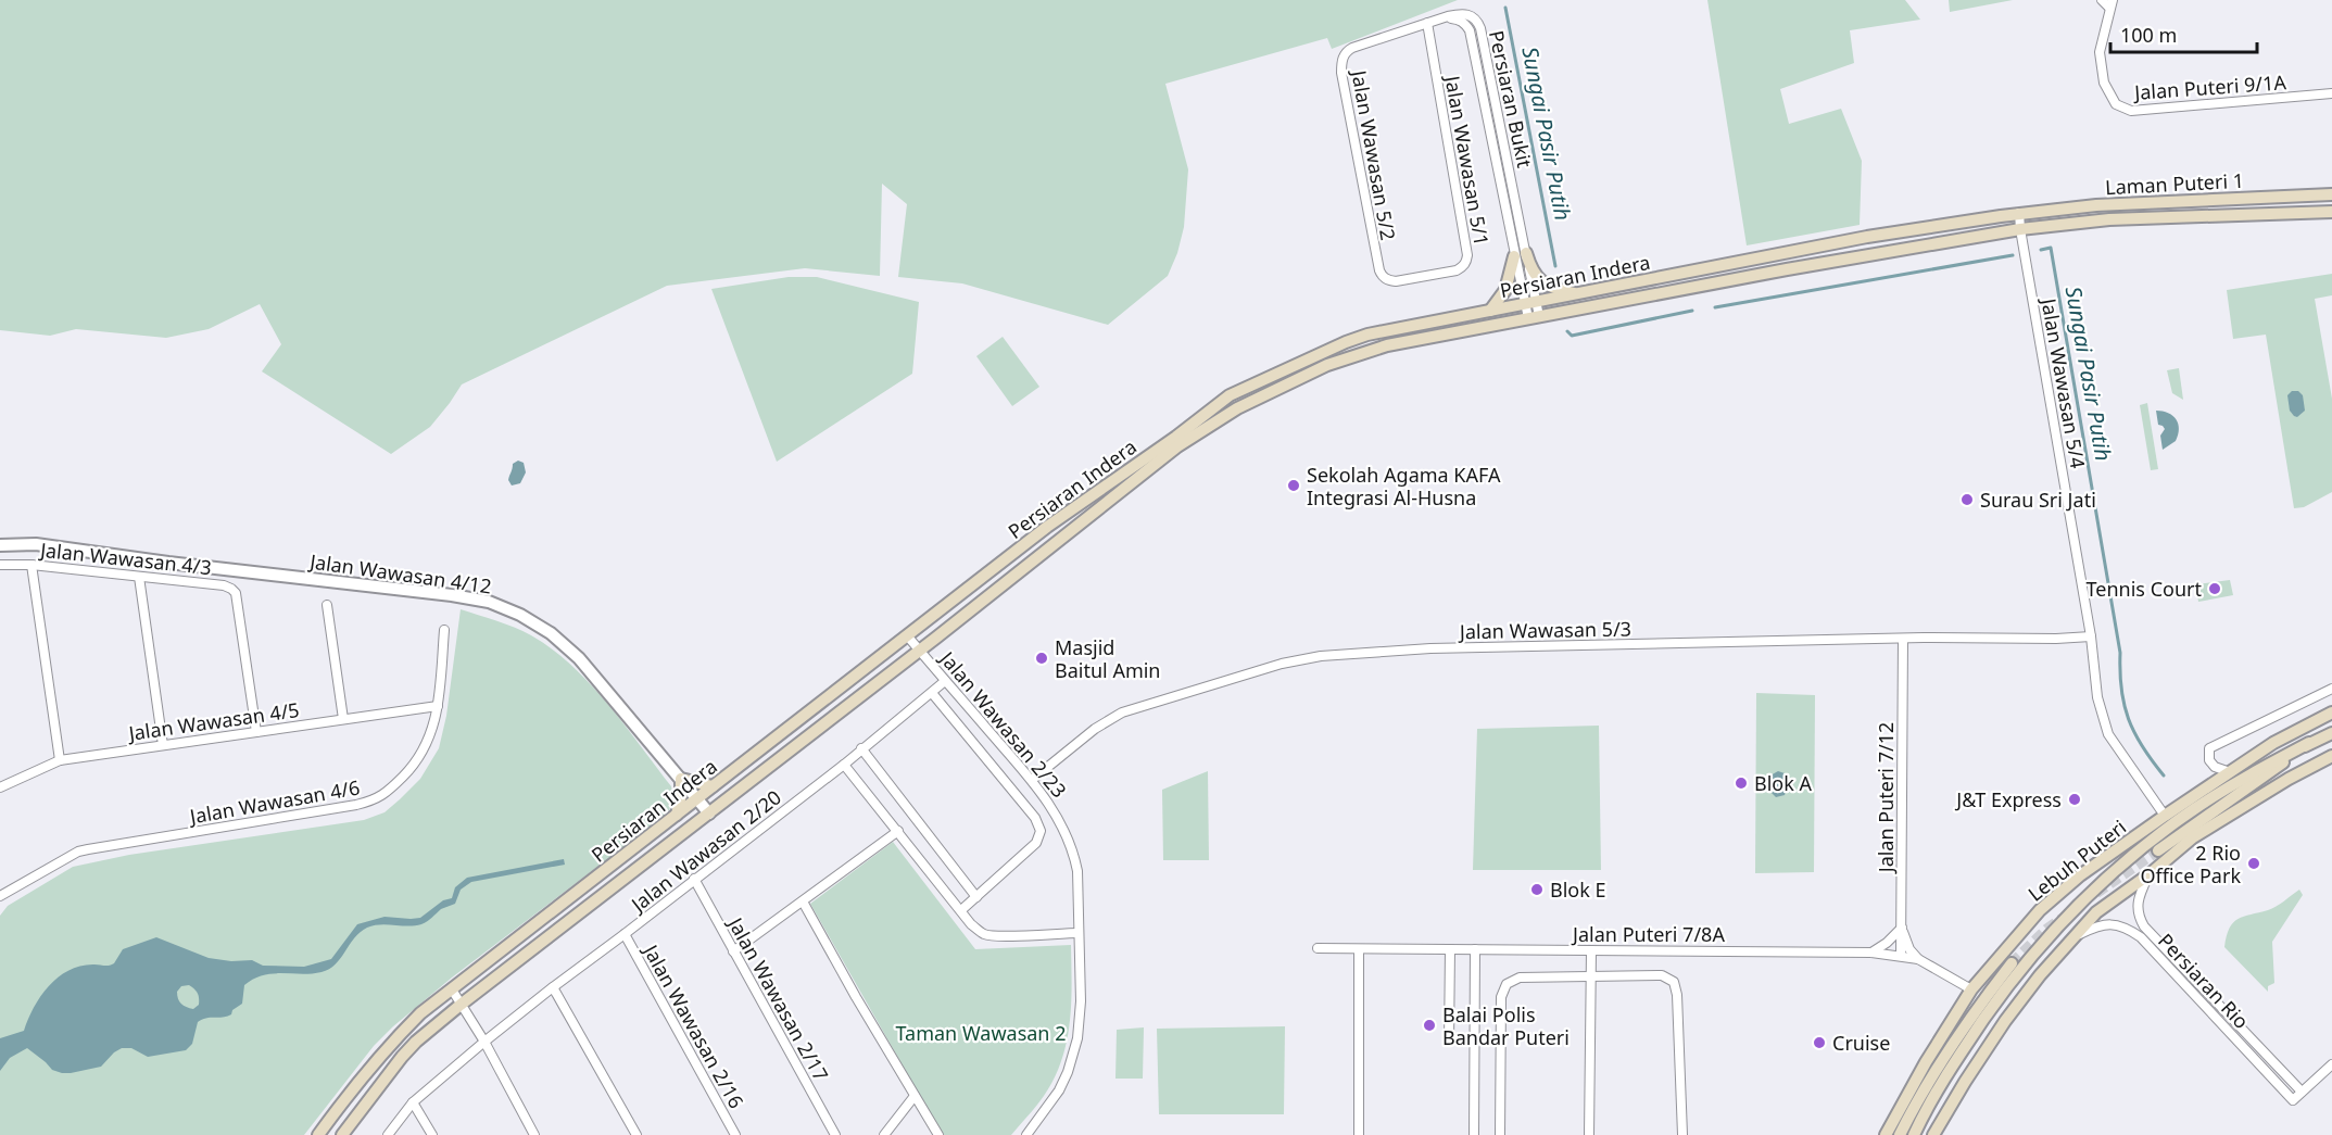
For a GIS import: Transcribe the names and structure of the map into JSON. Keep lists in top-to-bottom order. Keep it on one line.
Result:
{"streets":{"main road":["Laman Puteri 1","Persiaran Indera","Lebuh Puteri"],"street":["Jalan Puteri 9/1A","Persiaran Bukit","Jalan Wawasan 5/2","Jalan Wawasan 5/1","Jalan Wawasan 5/4","Jalan Wawasan 4/3","Jalan Wawasan 4/12","Jalan Wawasan 5/3","Jalan Wawasan 4/5","Jalan Wawasan 2/23","Jalan Puteri 7/12","Jalan Wawasan 4/6","Jalan Wawasan 2/20","Jalan Puteri 7/8A","Persiaran Rio","Jalan Wawasan 2/17","Jalan Wawasan 2/16"]},"crossings":[["Persiaran Bukit","Jalan Wawasan 5/2"],["Persiaran Bukit","Persiaran Indera"],["Jalan Wawasan 5/2","Jalan Wawasan 5/1"],["Laman Puteri 1","Persiaran Indera"],["Laman Puteri 1","Jalan Wawasan 5/4"],["Persiaran Indera","Jalan Wawasan 5/4"],["Persiaran Indera","Jalan Wawasan 4/12"],["Persiaran Indera","Jalan Wawasan 2/23"],["Jalan Wawasan 5/4","Jalan Wawasan 5/3"],["Jalan Wawasan 4/3","Jalan Wawasan 4/5"],["Jalan Wawasan 5/3","Jalan Wawasan 2/23"],["Jalan Wawasan 5/3","Jalan Puteri 7/12"],["Jalan Wawasan 4/5","Jalan Wawasan 4/6"],["Jalan Wawasan 2/23","Jalan Wawasan 2/20"],["Jalan Puteri 7/12","Jalan Puteri 7/8A"],["Jalan Wawasan 2/20","Jalan Wawasan 2/17"],["Jalan Wawasan 2/20","Jalan Wawasan 2/16"],["Lebuh Puteri","Jalan Puteri 7/8A"]],"water":["Sungai Pasir Putih"],"parks":["Taman Wawasan 2"],"places":["Sekolah Agama KAFA Integrasi Al-Husna","Surau Sri Jati","Tennis Court","Masjid Baitul Amin","Blok A","J&T Express","2 Rio Office Park","Blok E","Balai Polis Bandar Puteri","Cruise"],"scale_bar":"100 m"}
